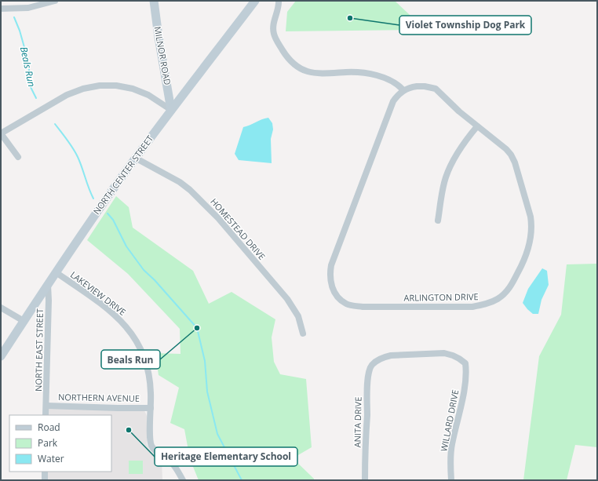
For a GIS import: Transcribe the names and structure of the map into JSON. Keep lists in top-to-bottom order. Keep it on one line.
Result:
{"streets":{"main road":["MILNOR ROAD","NORTH CENTER STREET"],"street":["HOMESTEAD DRIVE","LAKEVIEW DRIVE","ARLINGTON DRIVE","NORTH EAST STREET","NORTHERN AVENUE","WILLARD DRIVE","ANITA DRIVE"]},"crossings":[["MILNOR ROAD","NORTH CENTER STREET"],["NORTH CENTER STREET","HOMESTEAD DRIVE"],["NORTH CENTER STREET","LAKEVIEW DRIVE"],["NORTH CENTER STREET","NORTH EAST STREET"],["LAKEVIEW DRIVE","NORTHERN AVENUE"],["NORTH EAST STREET","NORTHERN AVENUE"],["WILLARD DRIVE","ANITA DRIVE"]],"water":["Beals Run"],"places":["Violet Township Dog Park","Beals Run","Heritage Elementary School"],"legend":["Road","Park","Water"]}
